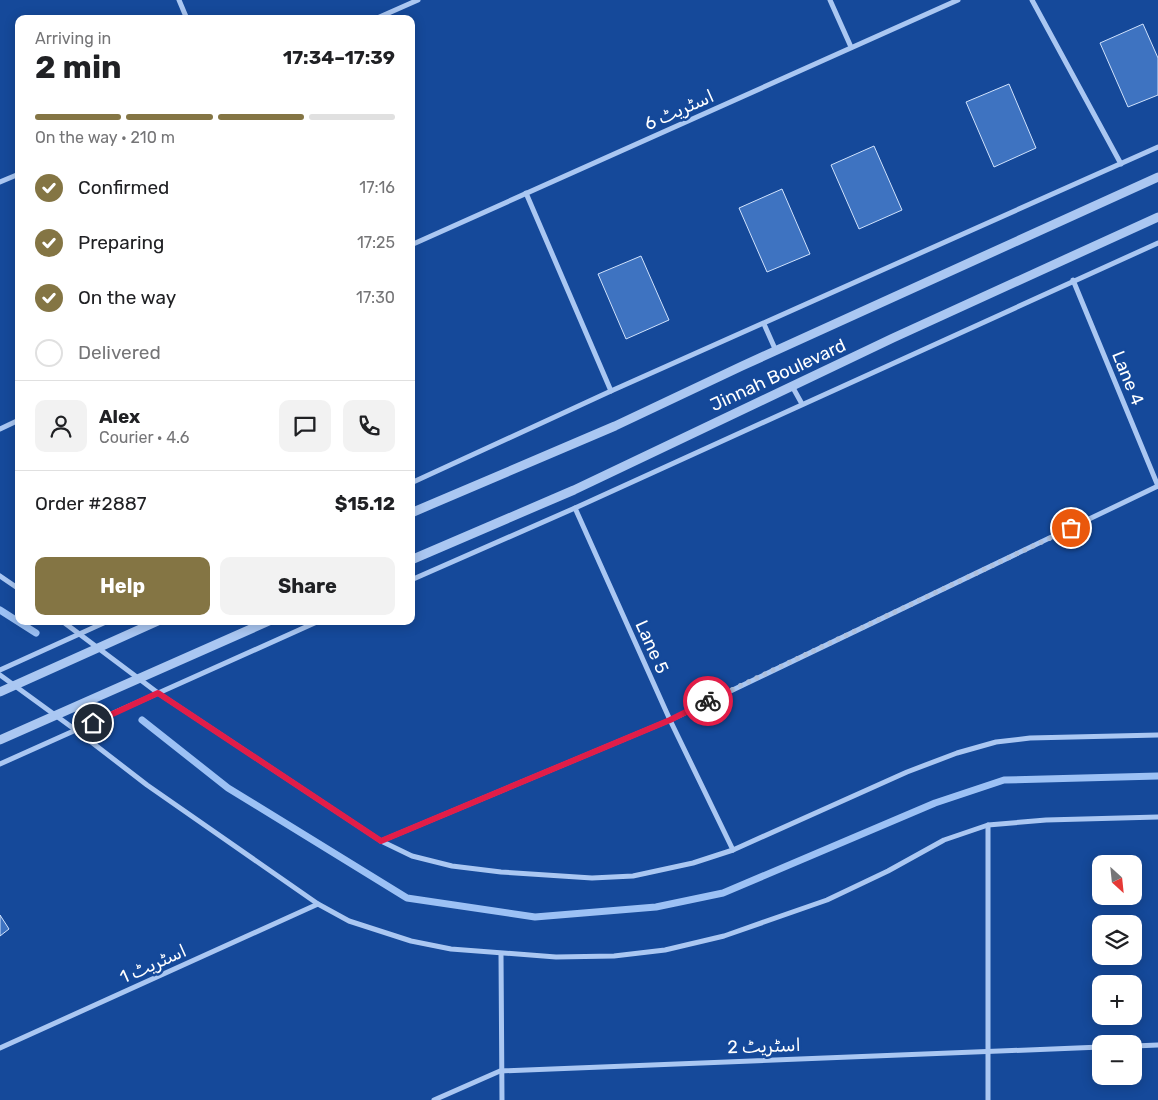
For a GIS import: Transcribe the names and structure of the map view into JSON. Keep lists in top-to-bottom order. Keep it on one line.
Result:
{"streets":{"street":["اسٹریٹ 6","Jinnah Boulevard","Lane 4","Lane 5","اسٹریٹ 1","اسٹریٹ 2"]},"north":"bottom right","page":{"heading":["2 min","Arriving in","17:34–17:39"],"panel":["Alex","Courier · 4.6","Order #2887","$15.12"],"bar":"On the way · 210 m","list":[["Confirmed","17:16"],["Preparing","17:25"],["On the way","17:30"],"Delivered"],"buttons":["Help","Share"],"map_buttons":["+","−"]}}
